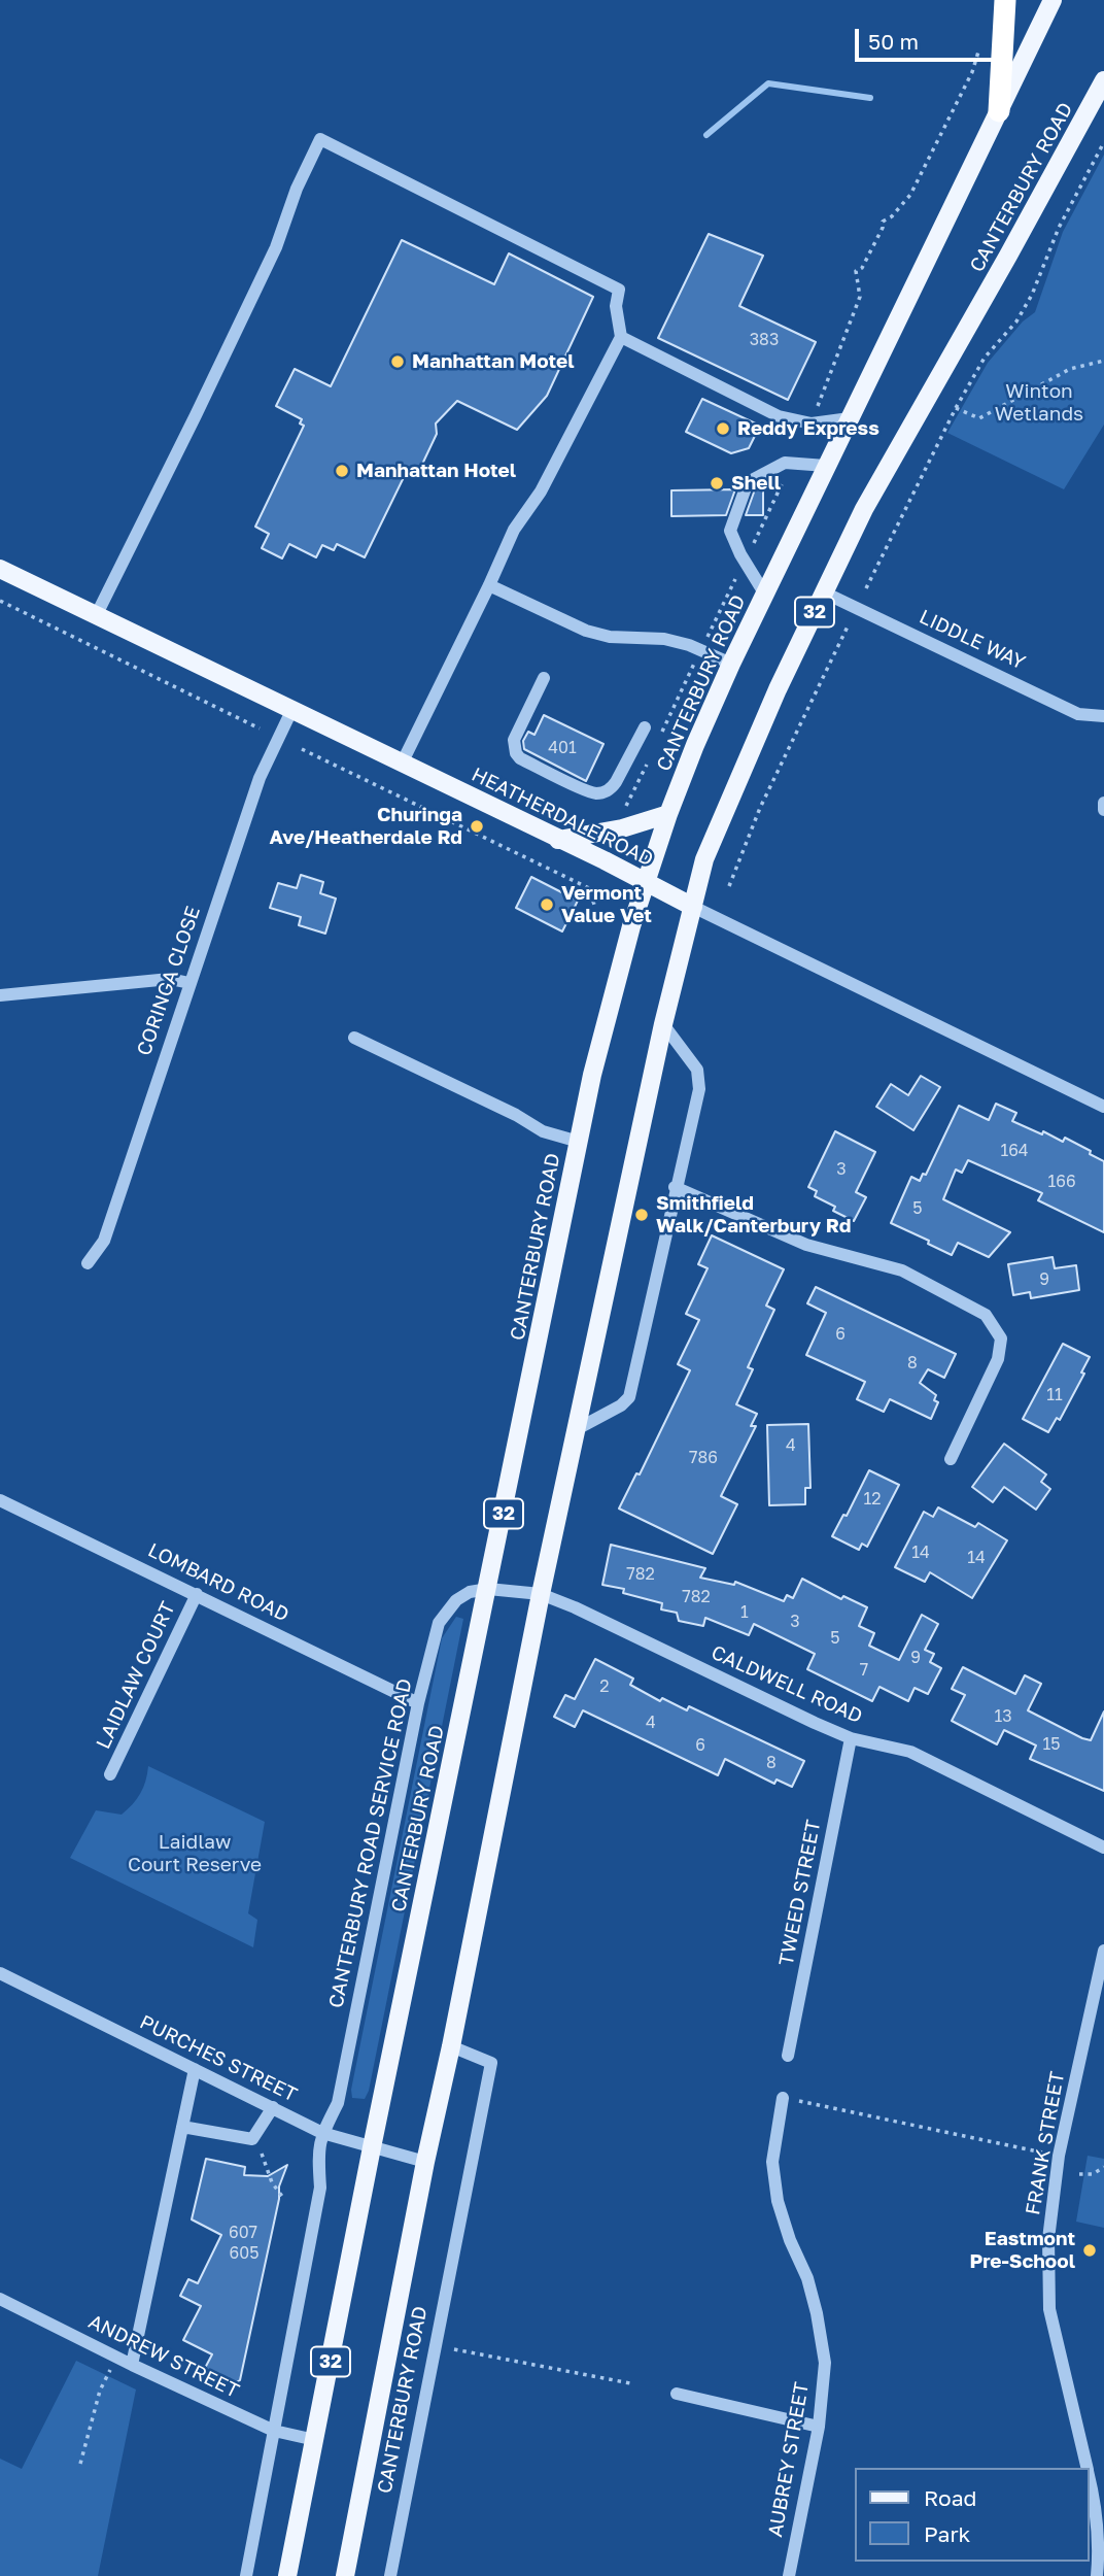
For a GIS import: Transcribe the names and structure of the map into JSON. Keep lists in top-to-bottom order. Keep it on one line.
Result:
{"streets":{"main road":["CANTERBURY ROAD","32","HEATHERDALE ROAD"],"street":["LIDDLE WAY","CORINGA CLOSE","LOMBARD ROAD","LAIDLAW COURT","CALDWELL ROAD","CANTERBURY ROAD SERVICE ROAD","TWEED STREET","PURCHES STREET","FRANK STREET","ANDREW STREET","AUBREY STREET"]},"crossings":[["CANTERBURY ROAD","LIDDLE WAY"],["CANTERBURY ROAD","HEATHERDALE ROAD"],["CANTERBURY ROAD","CALDWELL ROAD"],["CANTERBURY ROAD","CANTERBURY ROAD SERVICE ROAD"],["CANTERBURY ROAD","PURCHES STREET"],["CANTERBURY ROAD","ANDREW STREET"],["HEATHERDALE ROAD","CORINGA CLOSE"],["LOMBARD ROAD","LAIDLAW COURT"],["LOMBARD ROAD","CANTERBURY ROAD SERVICE ROAD"],["CALDWELL ROAD","CANTERBURY ROAD SERVICE ROAD"],["CALDWELL ROAD","TWEED STREET"],["CANTERBURY ROAD SERVICE ROAD","PURCHES STREET"]],"parks":["Winton Wetlands","Laidlaw Court Reserve"],"places":["Manhattan Motel","Reddy Express","Manhattan Hotel","Shell","Churinga Ave/Heatherdale Rd","Vermont Value Vet","Smithfield Walk/Canterbury Rd","Eastmont Pre-School"],"house_numbers":["383","401","164","3","166","5","9","6","8","11","4","786","12","14","14","782","782","1","3","5","9","7","2","13","4","15","6","8","607","605"],"legend":["Road","Park"],"scale_bar":"50 m"}
